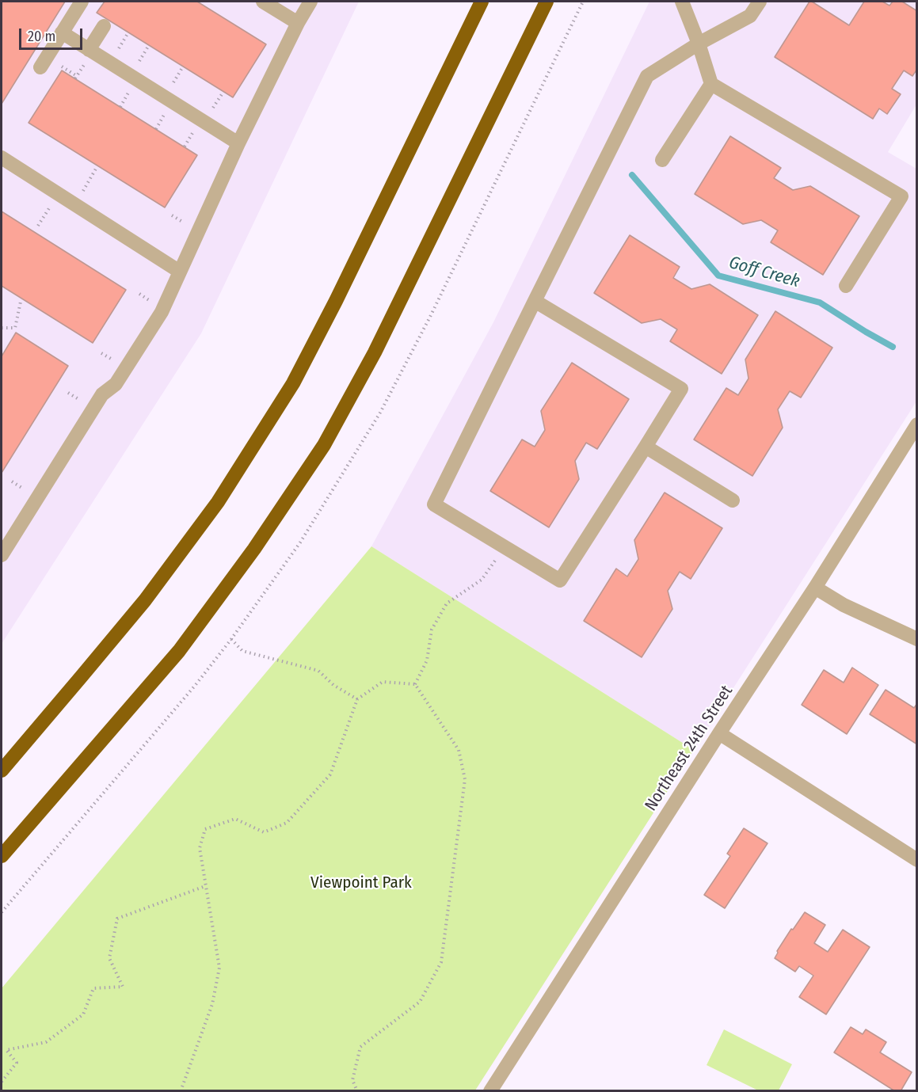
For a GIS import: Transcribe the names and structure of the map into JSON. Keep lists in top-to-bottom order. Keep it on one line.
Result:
{"streets":{"street":["Northeast 24th Street"]},"water":["Goff Creek"],"parks":["Viewpoint Park"],"scale_bar":"20 m"}
